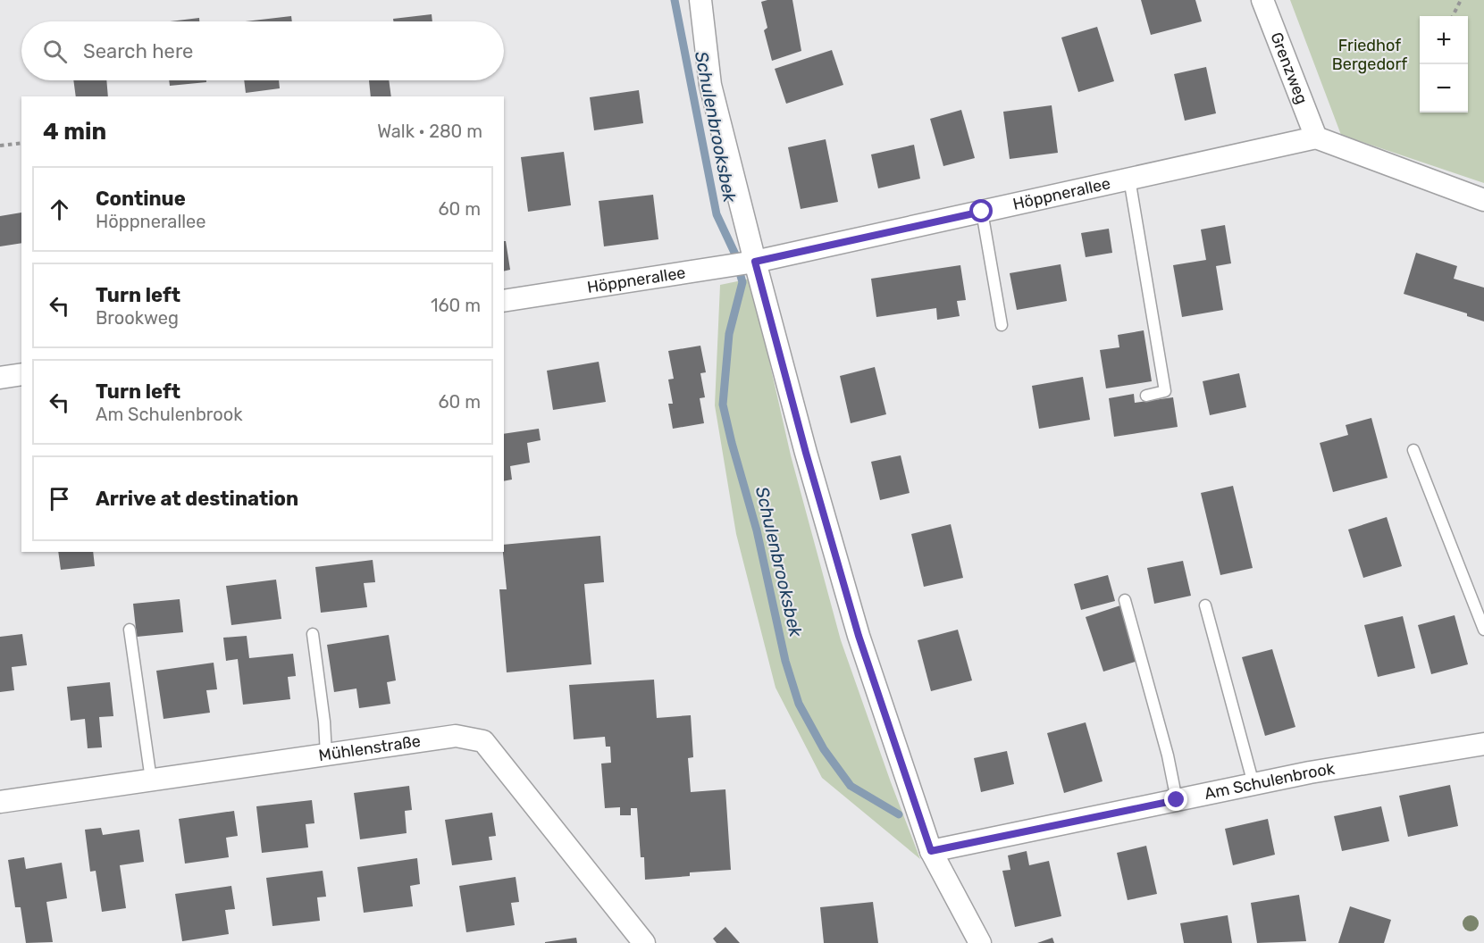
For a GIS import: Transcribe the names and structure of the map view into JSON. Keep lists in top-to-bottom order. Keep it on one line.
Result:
{"streets":{"street":["Grenzweg","Höppnerallee","Mühlenstraße","Am Schulenbrook"]},"crossings":[["Grenzweg","Höppnerallee"]],"water":["Schulenbrooksbek"],"parks":["Friedhof Bergedorf"],"page":{"map_buttons":["+","−"],"search":"Search here","heading":["4 min","Walk · 280 m"],"list":[["Continue","Höppnerallee","60 m"],["Turn left","Brookweg","160 m"],["Turn left","Am Schulenbrook","60 m"],"Arrive at destination"]}}
